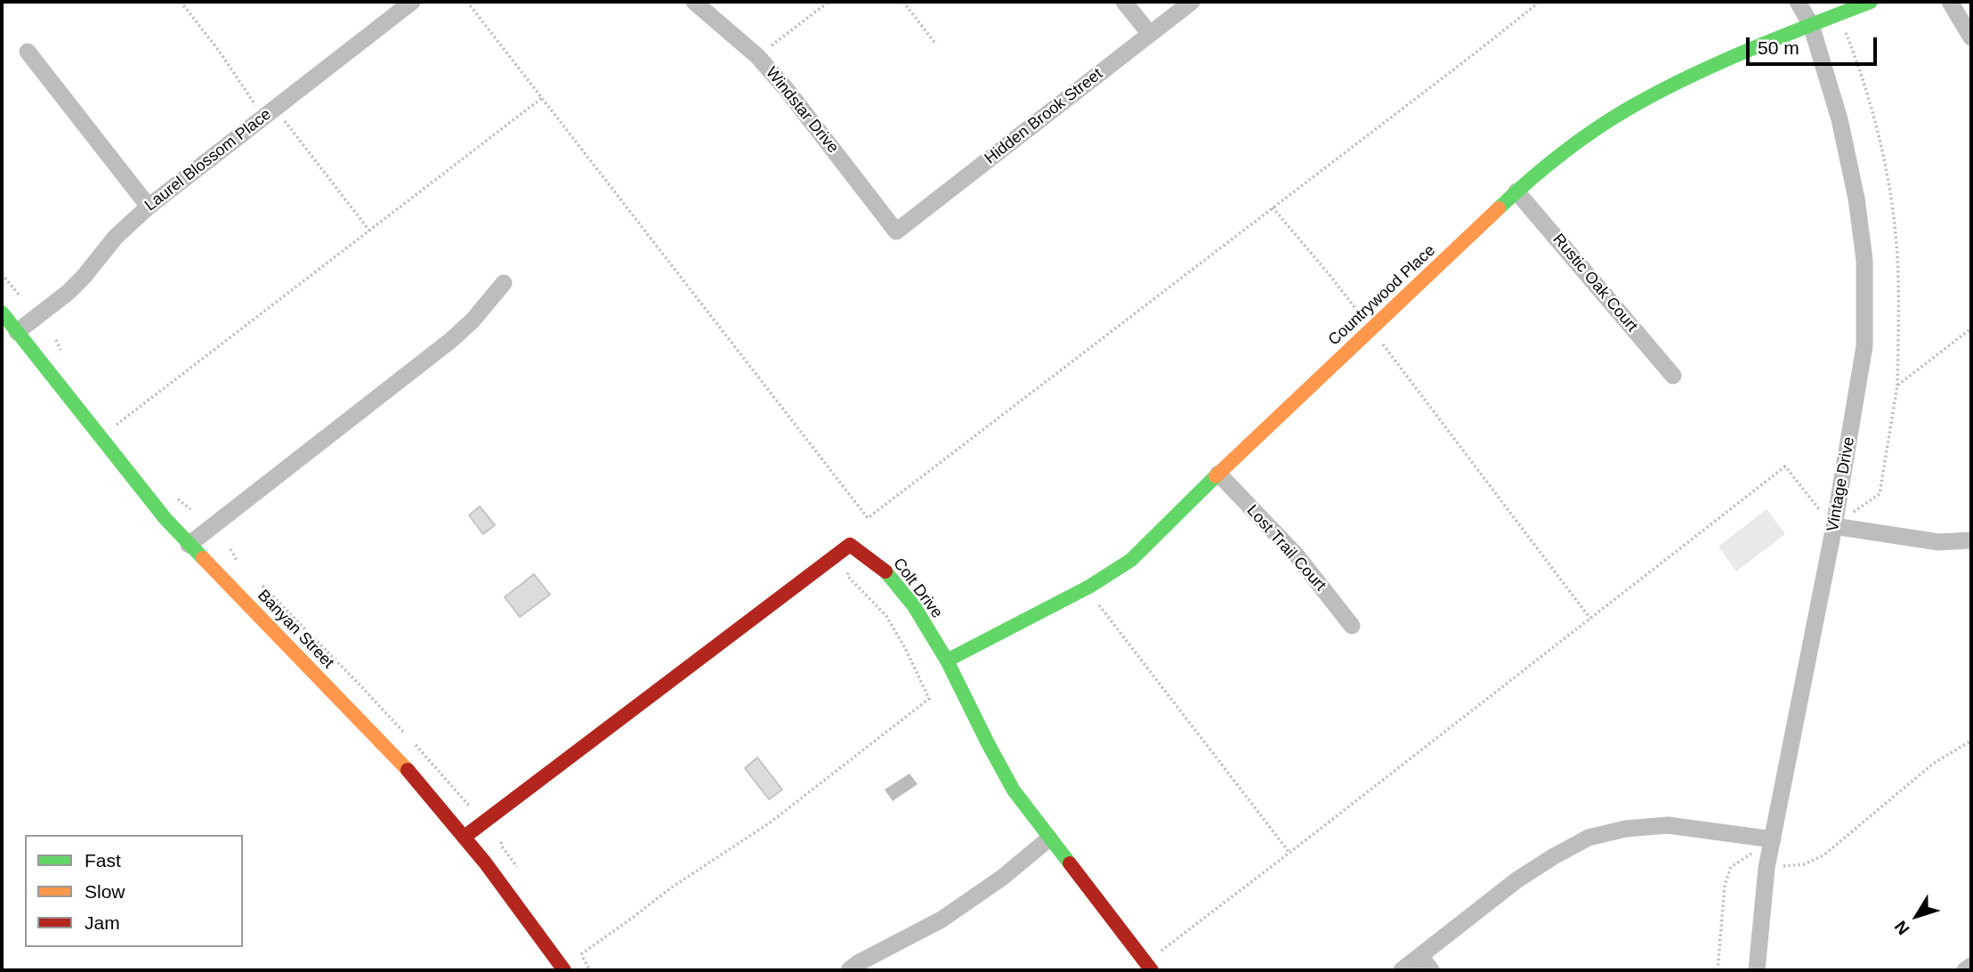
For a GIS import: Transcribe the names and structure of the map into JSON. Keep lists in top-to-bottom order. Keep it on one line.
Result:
{"streets":{"street":["Windstar Drive","Hidden Brook Street","Laurel Blossom Place","Rustic Oak Court","Countrywood Place","Vintage Drive","Lost Trail Court","Colt Drive","Banyan Street"]},"crossings":[["Windstar Drive","Hidden Brook Street"],["Laurel Blossom Place","Banyan Street"],["Rustic Oak Court","Countrywood Place"],["Countrywood Place","Vintage Drive"],["Countrywood Place","Lost Trail Court"],["Countrywood Place","Colt Drive"]],"legend":["Fast","Slow","Jam"],"scale_bar":"50 m","north":"bottom left"}
